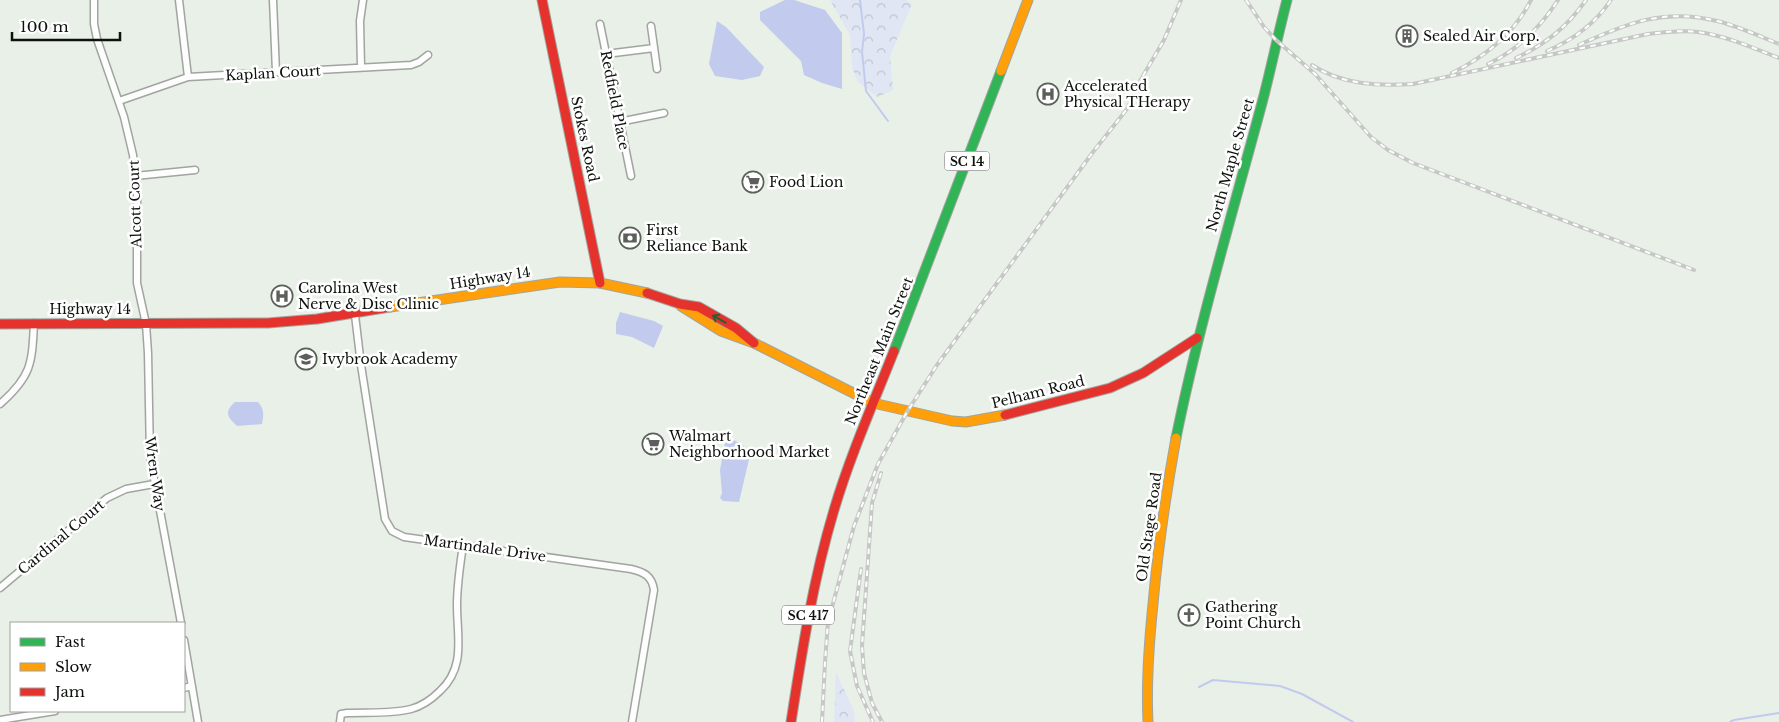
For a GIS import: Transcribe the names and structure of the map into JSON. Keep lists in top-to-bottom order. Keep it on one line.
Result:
{"streets":{"main road":["Stokes Road","SC 14","North Maple Street","Highway 14","Northeast Main Street","Pelham Road","Old Stage Road","SC 417"],"street":["Kaplan Court","Redfield Place","Alcott Court","Wren Way","Cardinal Court","Martindale Drive"]},"crossings":[["Kaplan Court","Alcott Court"],["Stokes Road","Highway 14"],["North Maple Street","Pelham Road"],["North Maple Street","Old Stage Road"],["Alcott Court","Highway 14"],["Alcott Court","Wren Way"],["Highway 14","Northeast Main Street"],["Highway 14","Pelham Road"],["Highway 14","Wren Way"],["Highway 14","Martindale Drive"],["Northeast Main Street","Pelham Road"],["Pelham Road","Old Stage Road"],["Wren Way","Cardinal Court"]],"places":{"building":["Sealed Air Corp."],"hospital":["Accelerated Physical THerapy","Carolina West Nerve & Disc Clinic"],"supermarket":["Food Lion","Walmart Neighborhood Market"],"bank":["First Reliance Bank"],"school or university":["Ivybrook Academy"],"church":["Gathering Point Church"]},"legend":["Fast","Slow","Jam"],"scale_bar":"100 m"}
